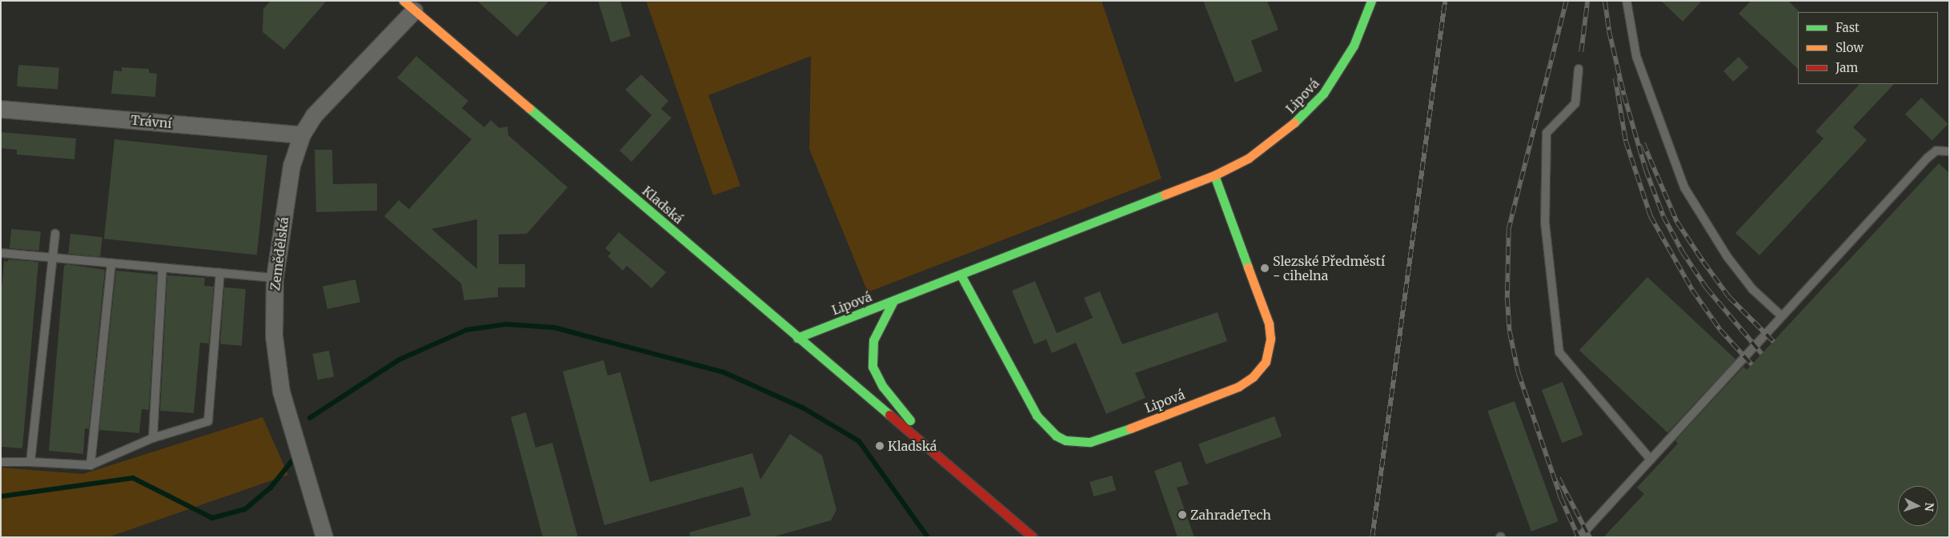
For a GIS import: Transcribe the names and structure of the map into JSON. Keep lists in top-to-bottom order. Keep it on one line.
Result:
{"streets":{"street":["Lipová","Trávní","Kladská","Zemědělská"]},"crossings":[["Lipová","Kladská"],["Trávní","Zemědělská"],["Kladská","Zemědělská"]],"places":["Slezské Předměstí - cihelna","Kladská","ZahradeTech"],"legend":["Fast","Slow","Jam"],"north":"right"}
